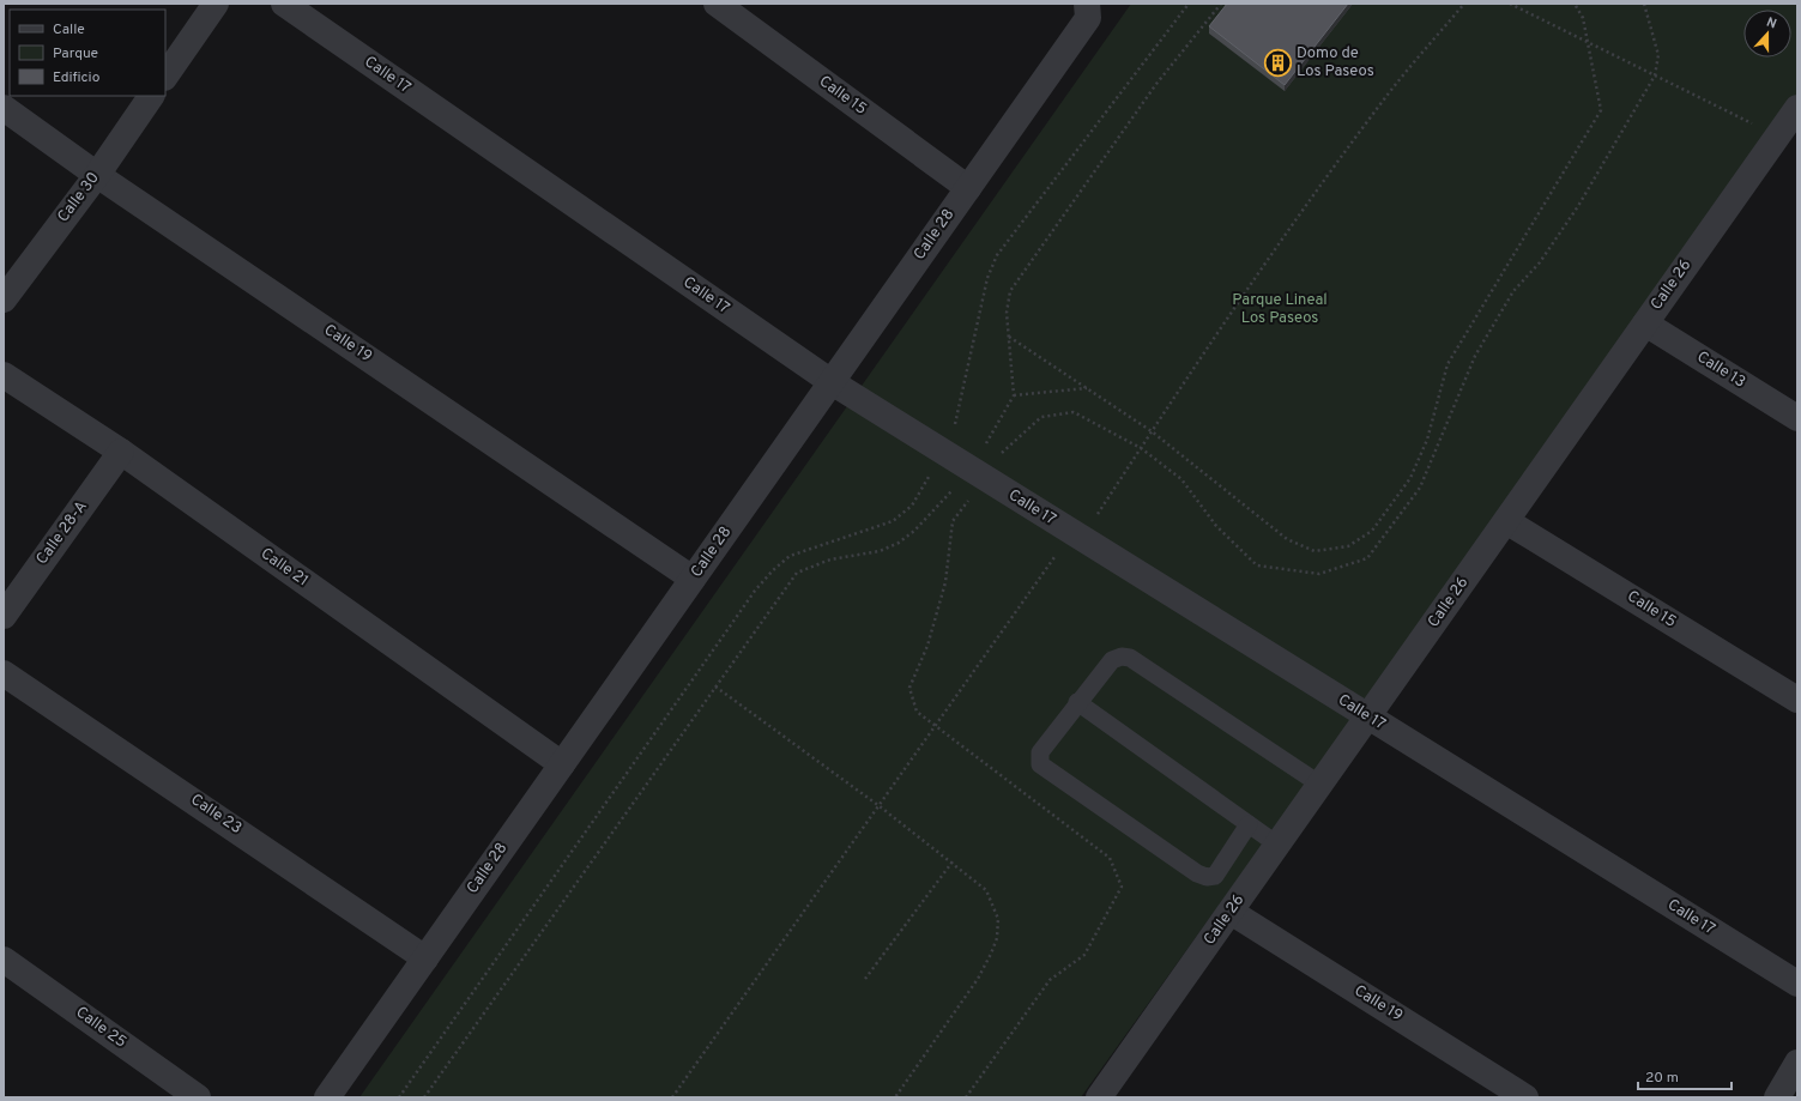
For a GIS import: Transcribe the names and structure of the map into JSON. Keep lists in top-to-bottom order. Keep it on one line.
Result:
{"streets":{"street":["Calle 17","Calle 15","Calle 30","Calle 28","Calle 26","Calle 19","Calle 13","Calle 28-A","Calle 21","Calle 23","Calle 25"]},"crossings":[["Calle 17","Calle 28"],["Calle 17","Calle 26"],["Calle 15","Calle 28"],["Calle 15","Calle 26"],["Calle 30","Calle 19"],["Calle 28","Calle 19"],["Calle 28","Calle 21"],["Calle 28","Calle 23"],["Calle 26","Calle 19"],["Calle 26","Calle 13"],["Calle 28-A","Calle 21"]],"parks":["Parque Lineal Los Paseos"],"places":{"building":["Domo de Los Paseos"]},"legend":["Calle","Parque","Edificio"],"scale_bar":"20 m","north":"top"}
